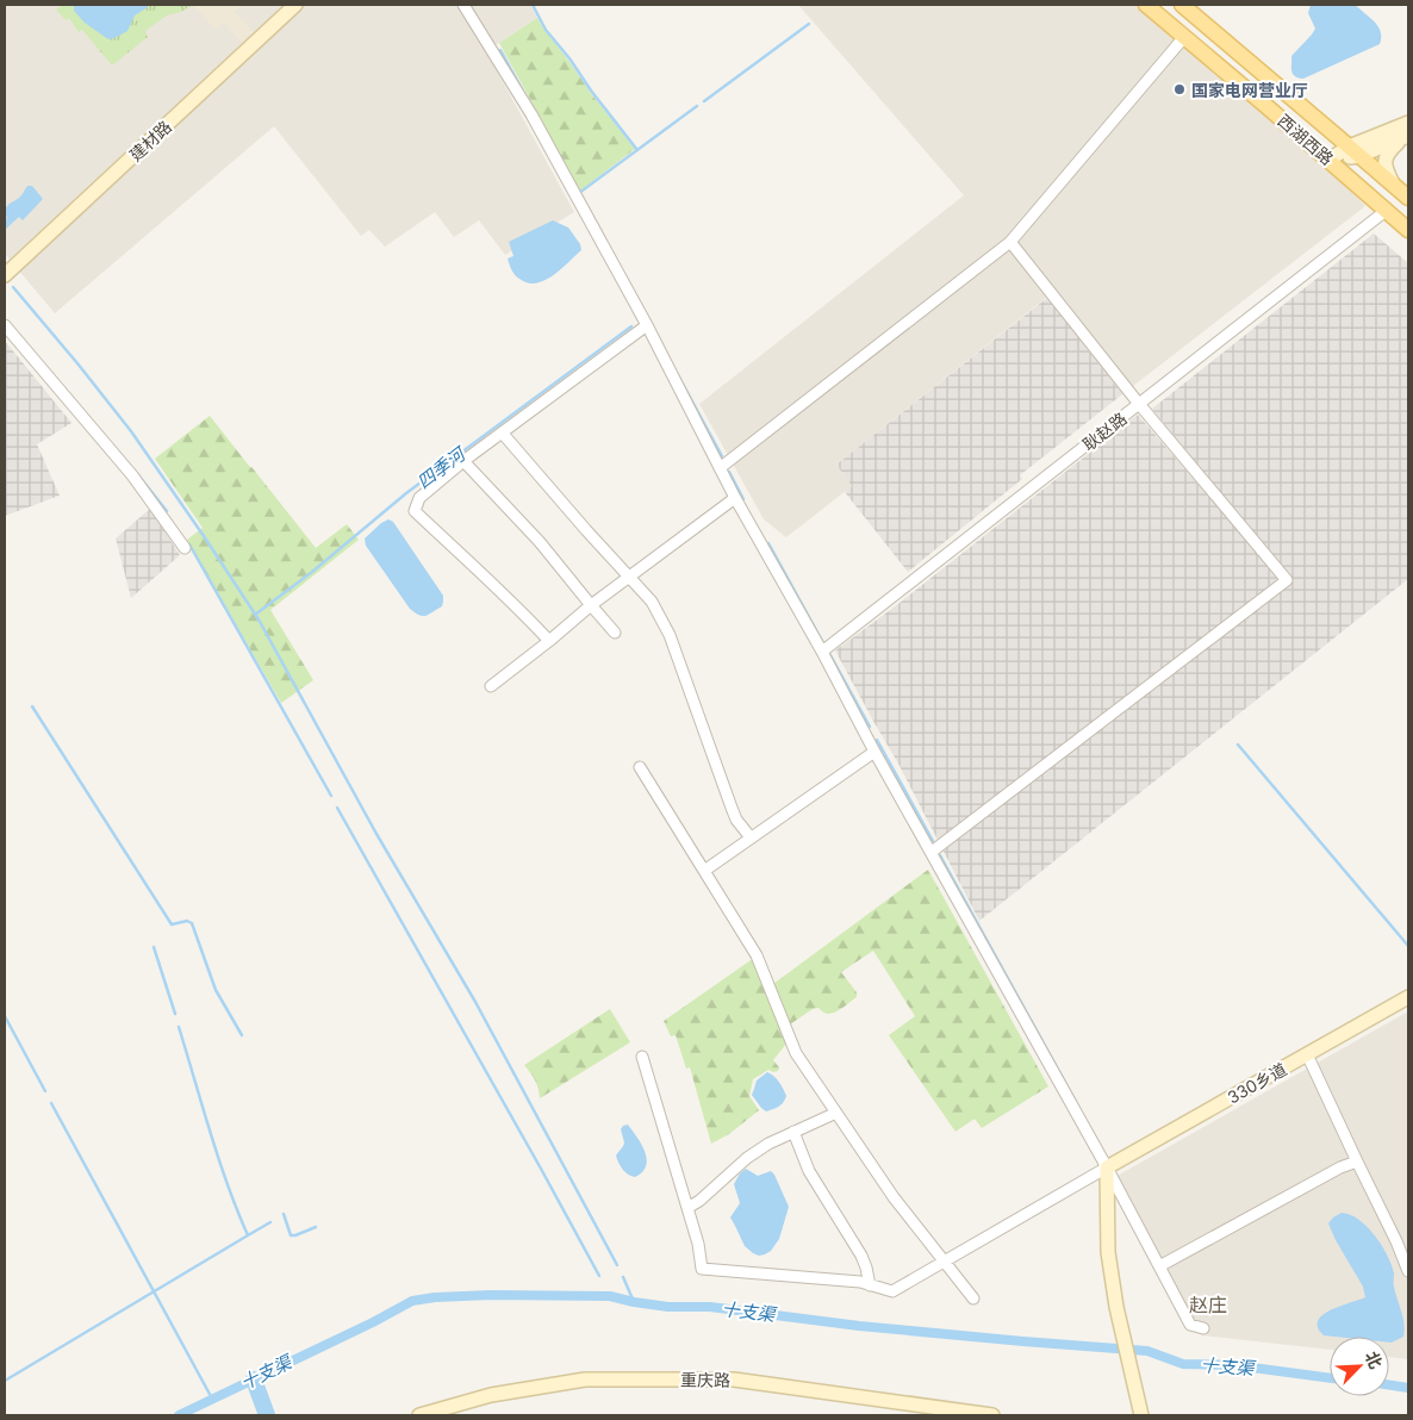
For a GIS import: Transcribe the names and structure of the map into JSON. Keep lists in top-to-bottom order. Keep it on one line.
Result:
{"streets":{"main road":["西湖西路"],"street":["建材路","耿赵路","330乡道","重庆路"]},"crossings":[["西湖西路","耿赵路"]],"districts":["赵庄"],"water":["四季河","十支渠"],"places":["国家电网营业厅"],"north":"top right"}
